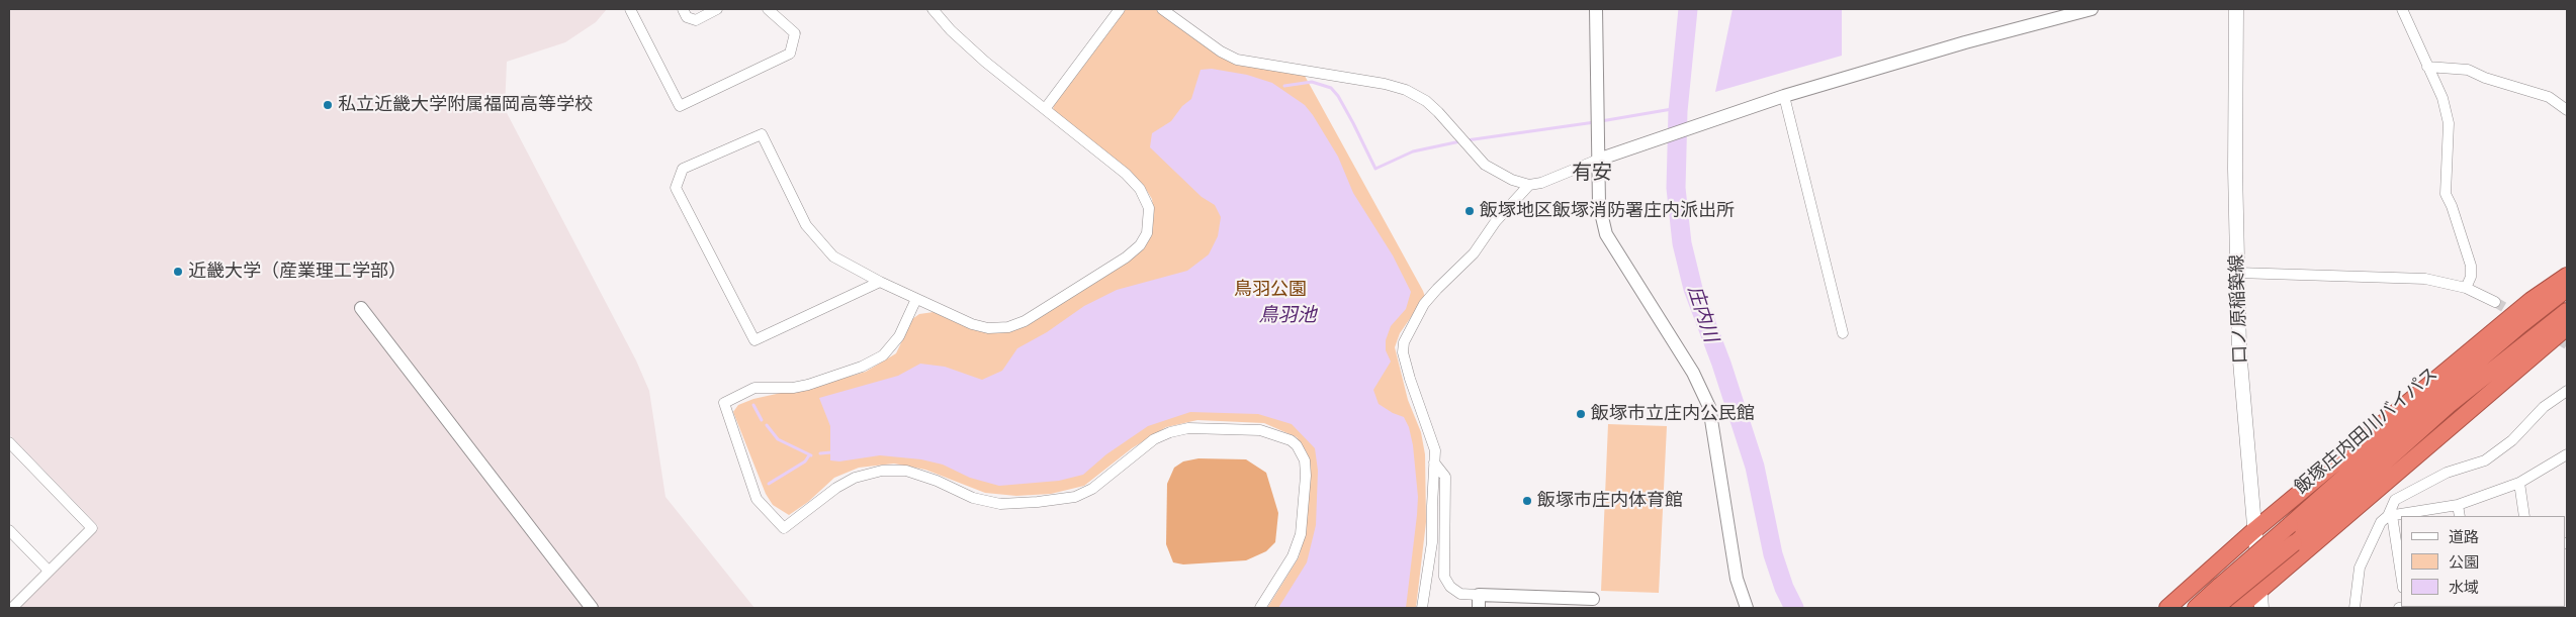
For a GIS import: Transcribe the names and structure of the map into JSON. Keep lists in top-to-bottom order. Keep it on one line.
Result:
{"streets":{"highway":["飯塚庄内田川バイパス"],"main road":["口ノ原稲築線"]},"districts":["有安"],"water":["庄内川","鳥羽池"],"parks":["鳥羽公園"],"places":["私立近畿大学附属福岡高等学校","飯塚地区飯塚消防署庄内派出所","近畿大学（産業理工学部）","飯塚市立庄内公民館","飯塚市庄内体育館"],"legend":["道路","公園","水域"]}
